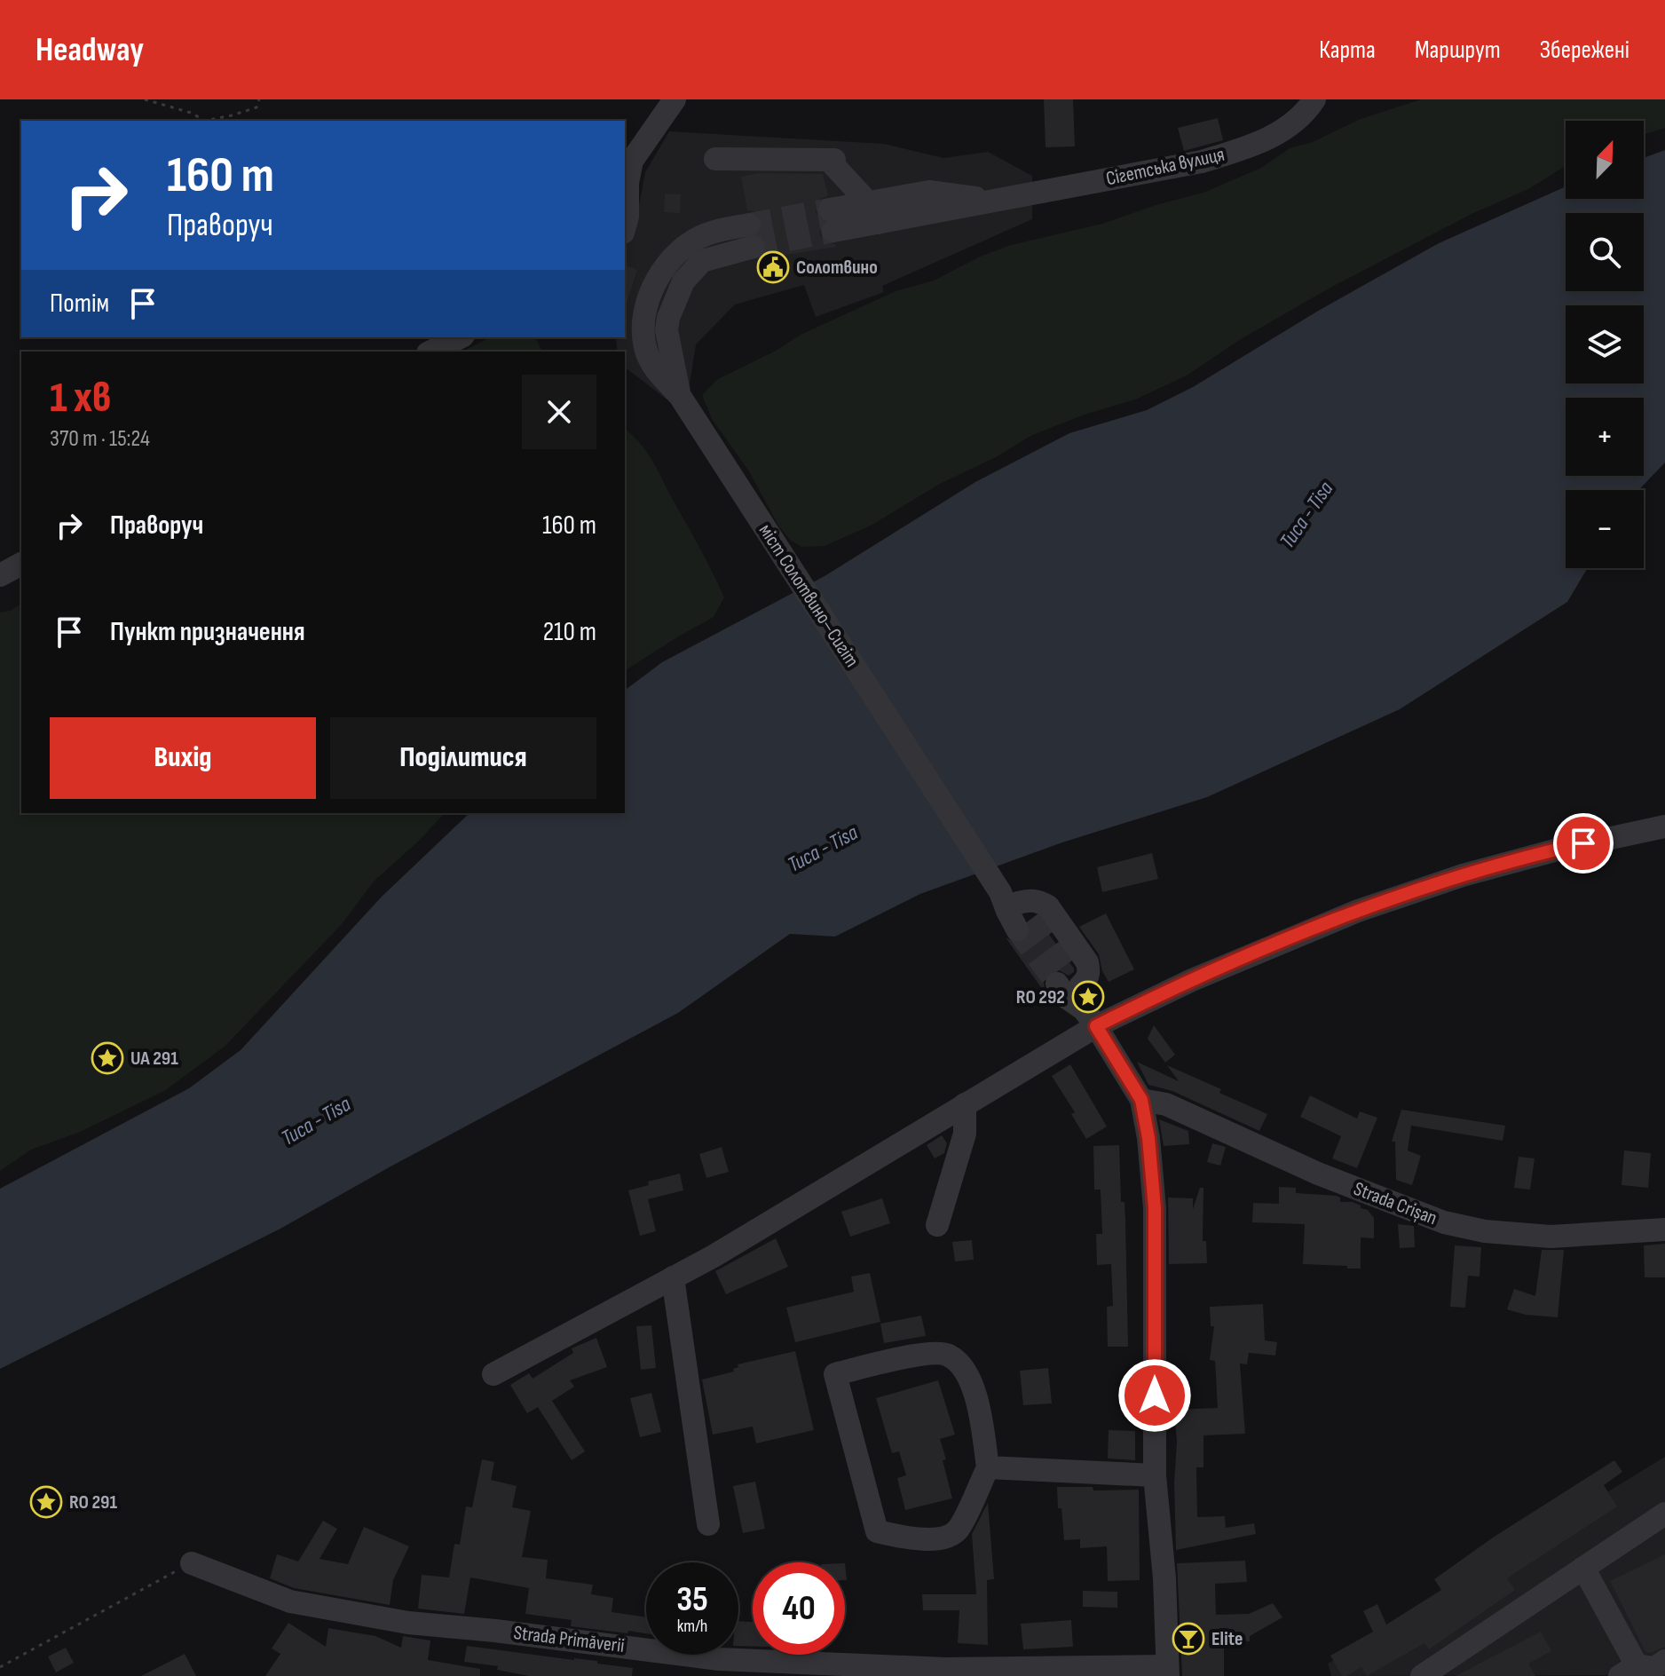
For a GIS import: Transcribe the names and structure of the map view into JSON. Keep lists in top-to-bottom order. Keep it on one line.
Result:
{"streets":{"street":["Сігетська вулиця","міст Солотвино–Сигіт","Strada Crișan","Strada Primăverii"]},"water":["Тиса - Tisa"],"places":{"public building":["Солотвино"],"place":["RO 292","UA 291","RO 291"],"bar":["Elite"]},"north":"top right","page":{"header":"Headway","nav":["Карта","Маршрут","Збережені"],"map_buttons":["+","−"],"turn":["160 m","Праворуч"],"then":"Потім","heading":["1 хв","370 m · 15:24"],"list":[{"name":"Праворуч","value":"160 m"},{"name":"Пункт призначення","value":"210 m"}],"buttons":["Вихід","Поділитися"],"speed":"35 km/h","limit":"40"}}
